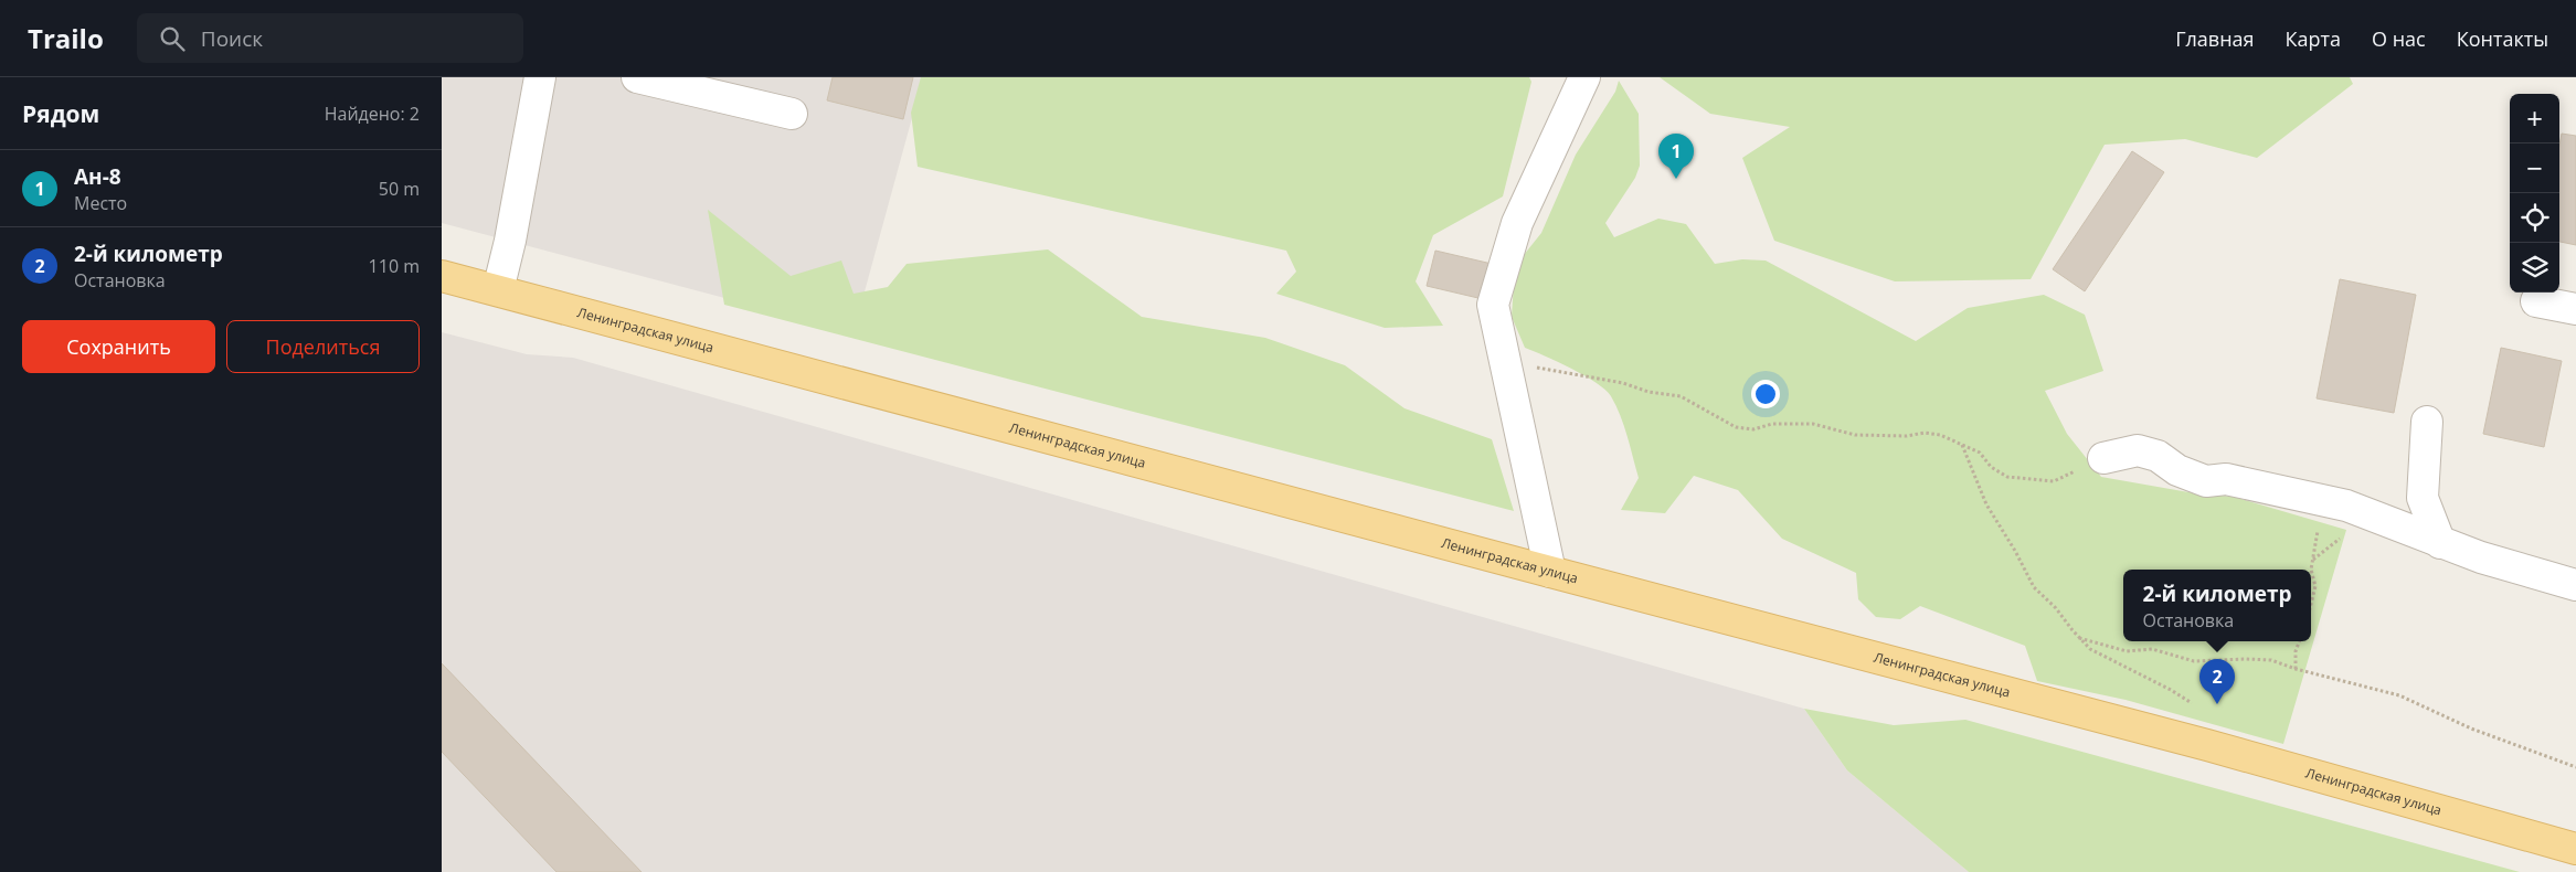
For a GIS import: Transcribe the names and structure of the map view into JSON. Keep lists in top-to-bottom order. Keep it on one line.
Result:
{"streets":{"main road":["Ленинградская улица"]},"page":{"header":"Trailo","search":"Поиск","nav":["Главная","Карта","О нас","Контакты"],"heading":["Рядом","Найдено: 2"],"map_buttons":["+","−"],"pins":["1","2"],"list":[{"mark":"1","name":"Ан-8","note":"Место","value":"50 m"},{"mark":"2","name":"2-й километр","note":"Остановка","value":"110 m"}],"buttons":["Сохранить","Поделиться"],"popup":["2-й километр","Остановка"]}}
